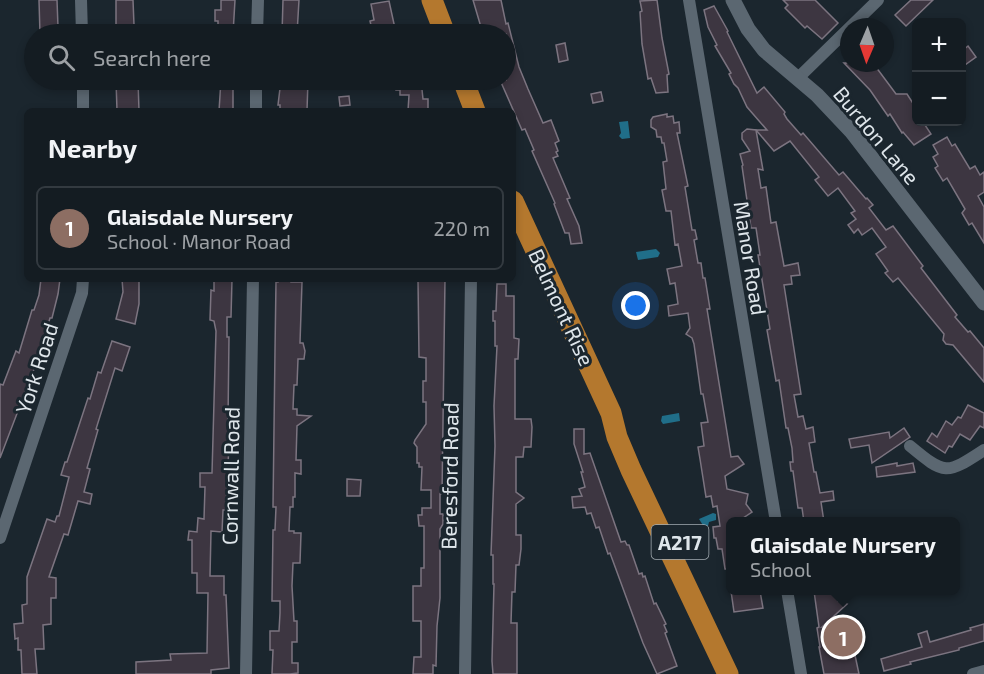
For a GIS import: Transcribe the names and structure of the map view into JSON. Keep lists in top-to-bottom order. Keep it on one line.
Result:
{"streets":{"highway":["Belmont Rise","A217"],"street":["Burdon Lane","Manor Road","York Road","Cornwall Road","Beresford Road"]},"north":"bottom","page":{"map_buttons":["+","−"],"search":"Search here","heading":"Nearby","list":[{"mark":"1","name":"Glaisdale Nursery","note":"School · Manor Road","value":"220 m"}],"popup":["Glaisdale Nursery","School"],"pins":"1"}}
